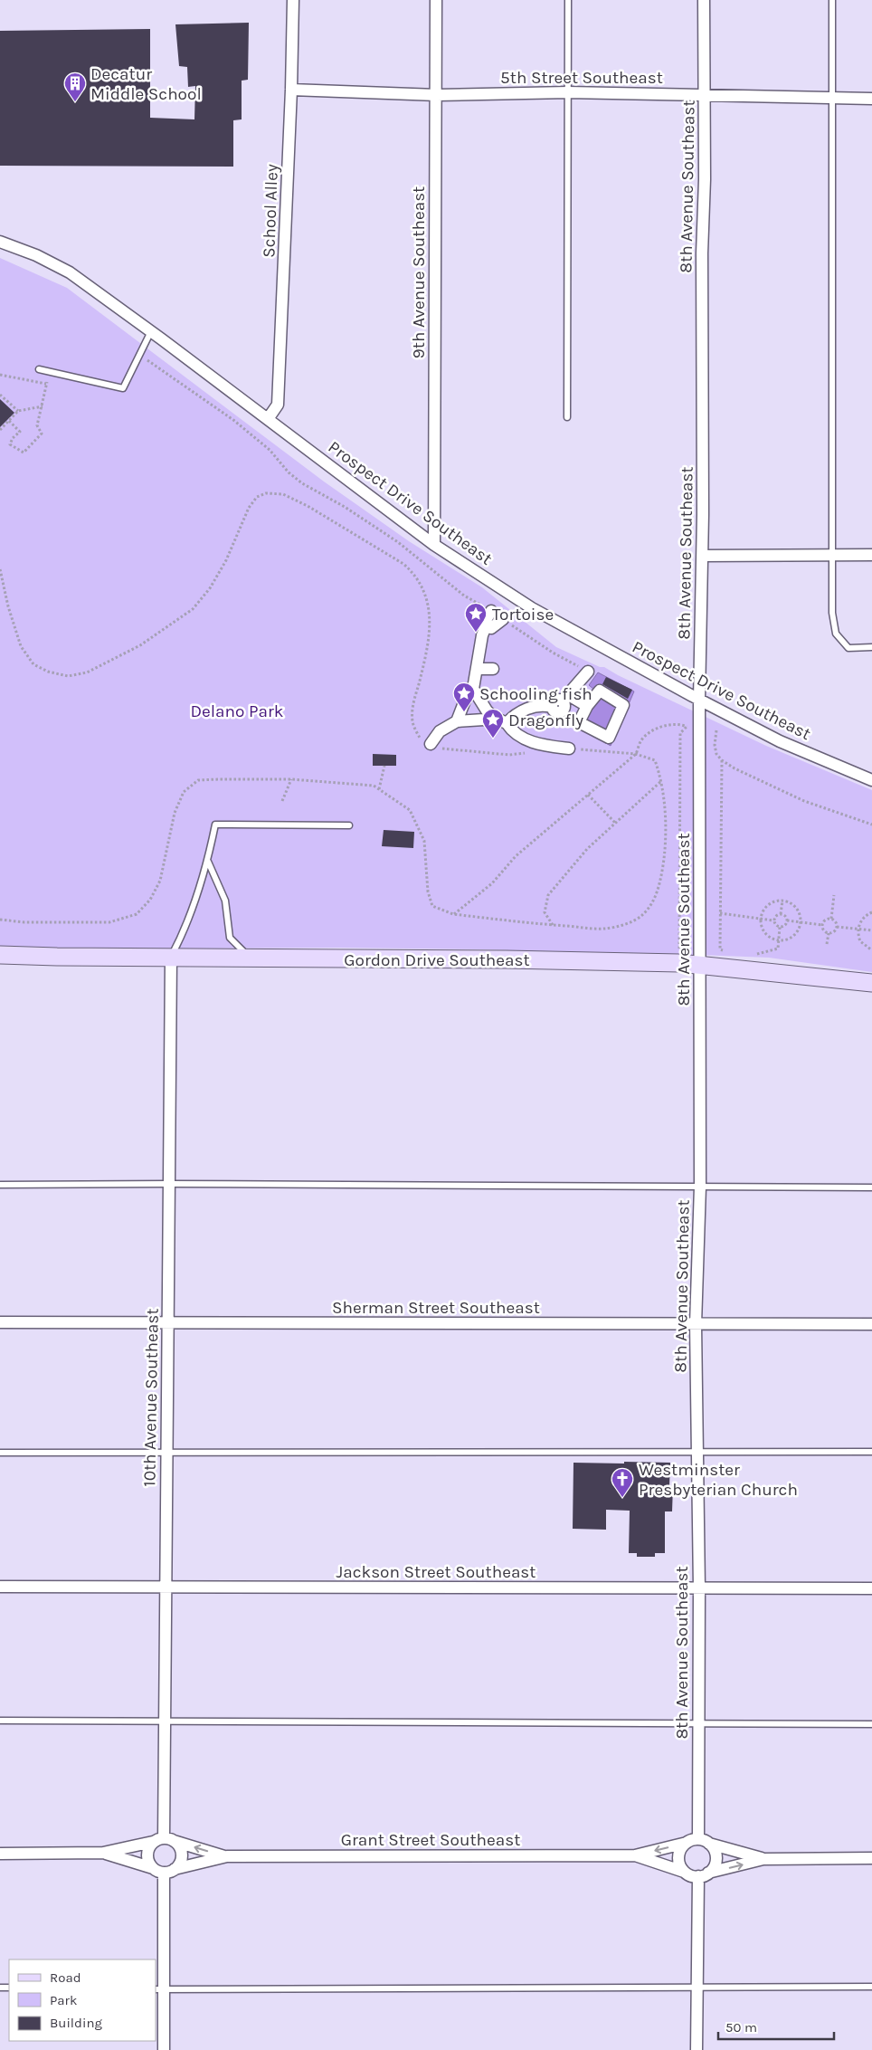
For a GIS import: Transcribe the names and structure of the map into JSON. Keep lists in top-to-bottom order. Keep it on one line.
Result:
{"streets":{"street":["5th Street Southeast","8th Avenue Southeast","School Alley","9th Avenue Southeast","Prospect Drive Southeast","Gordon Drive Southeast","Sherman Street Southeast","10th Avenue Southeast","Jackson Street Southeast","Grant Street Southeast"]},"crossings":[["5th Street Southeast","8th Avenue Southeast"],["5th Street Southeast","School Alley"],["5th Street Southeast","9th Avenue Southeast"],["8th Avenue Southeast","Prospect Drive Southeast"],["8th Avenue Southeast","Gordon Drive Southeast"],["8th Avenue Southeast","Sherman Street Southeast"],["8th Avenue Southeast","Jackson Street Southeast"],["8th Avenue Southeast","Grant Street Southeast"],["School Alley","Prospect Drive Southeast"],["9th Avenue Southeast","Prospect Drive Southeast"],["Gordon Drive Southeast","10th Avenue Southeast"],["Sherman Street Southeast","10th Avenue Southeast"],["10th Avenue Southeast","Jackson Street Southeast"],["10th Avenue Southeast","Grant Street Southeast"]],"parks":["Delano Park"],"places":{"building":["Decatur Middle School"],"place":["Tortoise","Schooling fish","Dragonfly"],"church":["Westminster Presbyterian Church"]},"legend":["Road","Park","Building"],"scale_bar":"50 m"}
